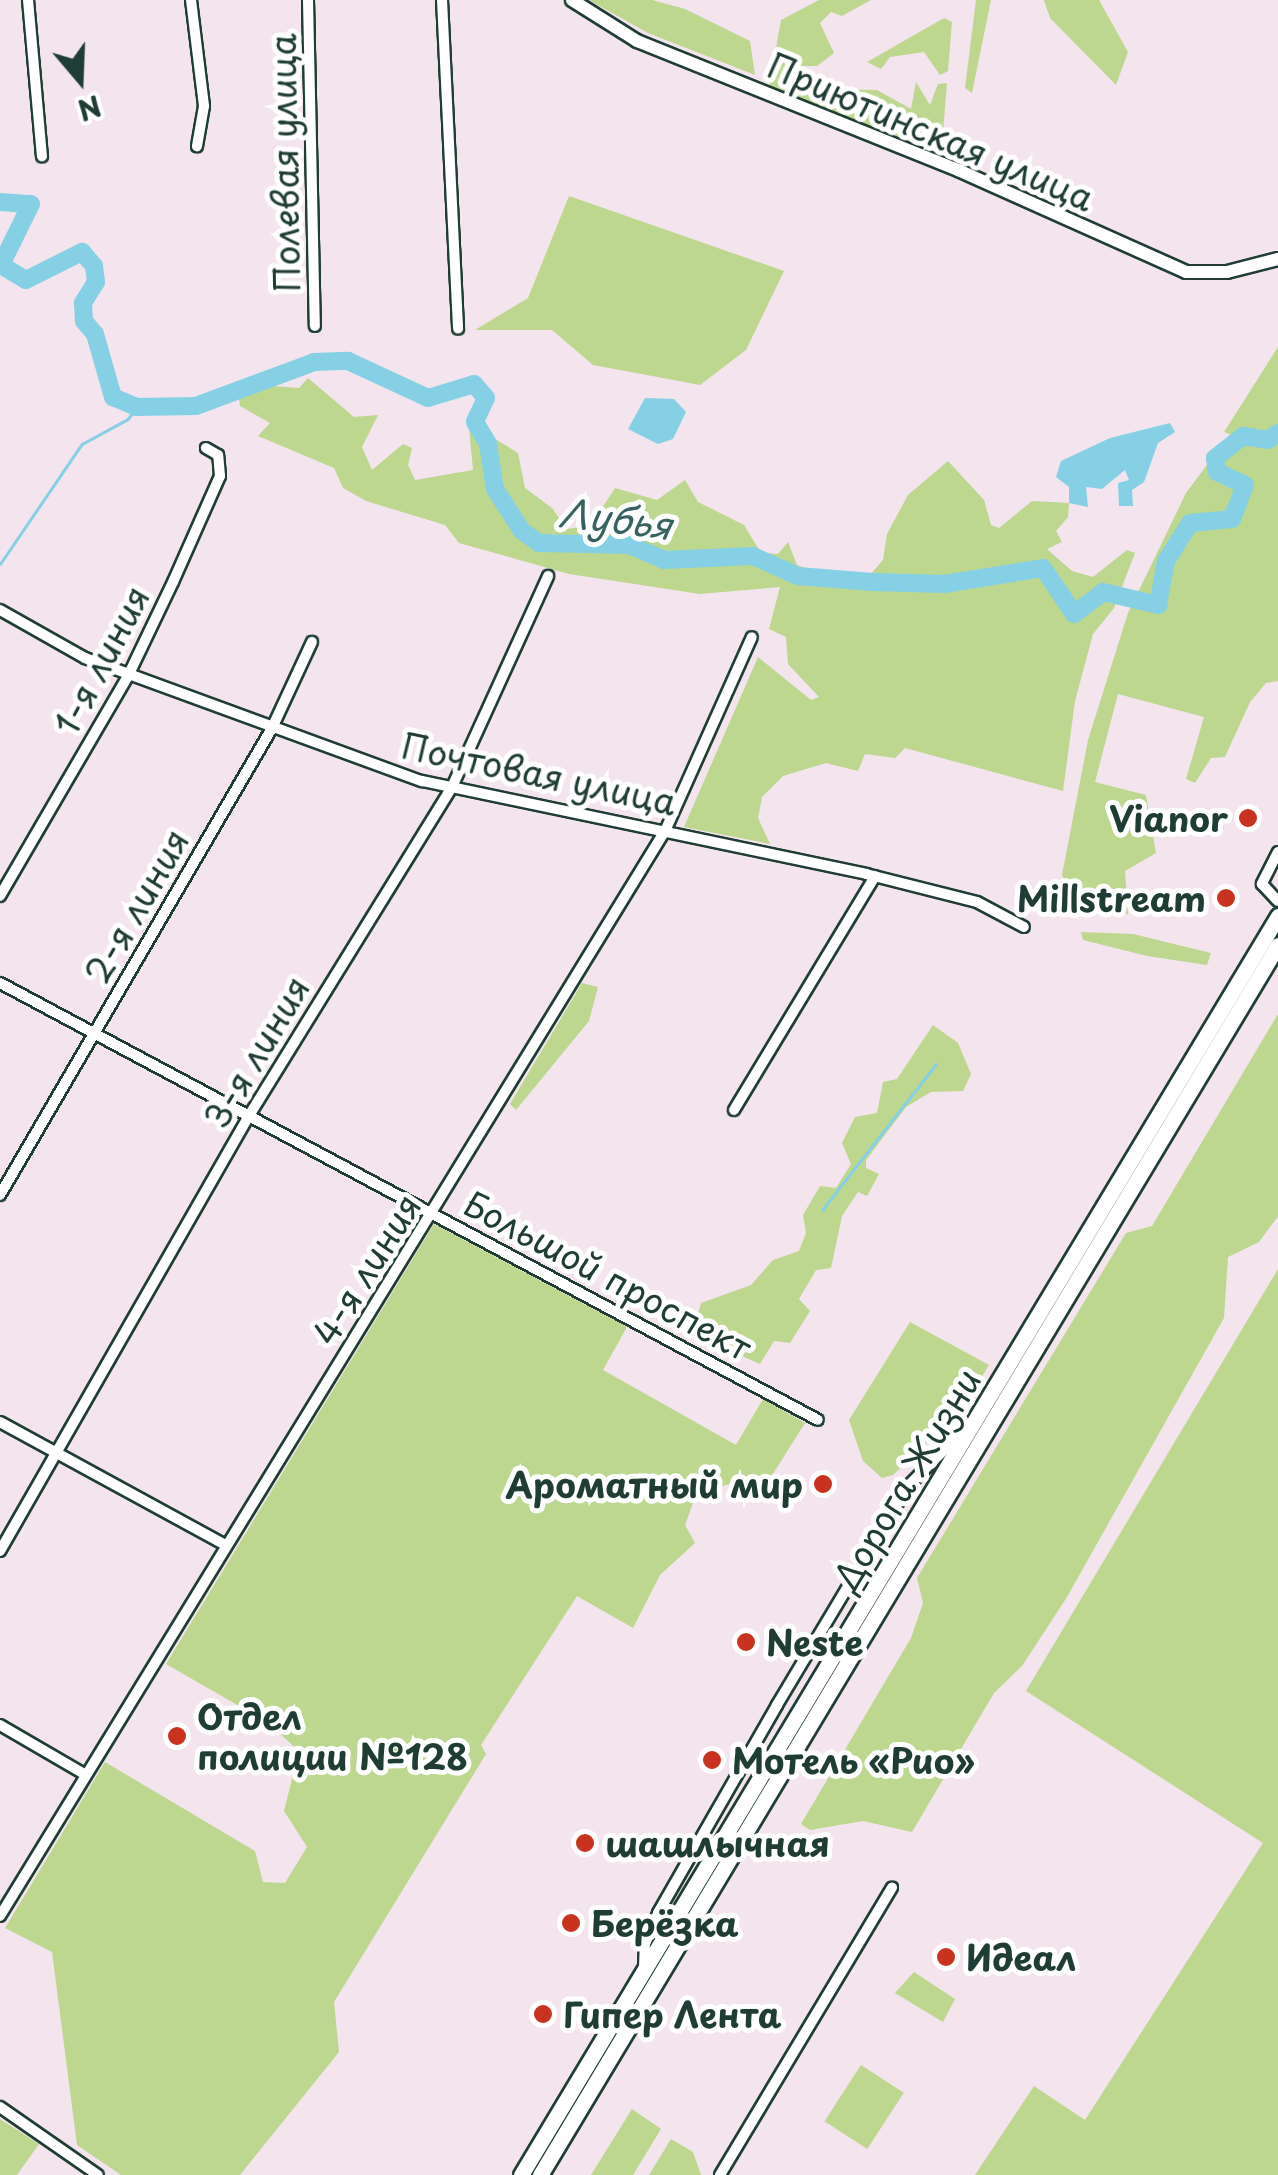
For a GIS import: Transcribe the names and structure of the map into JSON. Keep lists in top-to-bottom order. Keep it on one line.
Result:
{"streets":{"main road":["Дорога Жизни"],"street":["Приютинская улица","Полевая улица","1-я линия","Почтовая улица","2-я линия","3-я линия","4-я линия","Большой проспект"]},"crossings":[["1-я линия","Почтовая улица"],["Почтовая улица","2-я линия"],["Почтовая улица","3-я линия"],["Почтовая улица","4-я линия"],["2-я линия","Большой проспект"],["3-я линия","Большой проспект"],["4-я линия","Большой проспект"]],"water":["Лубья"],"places":["Vianor","Millstream","Ароматный мир","Neste","Отдел полиции №128","Мотель «Рио»","шашлычная","Берёзка","Идеал","Гипер Лента"],"north":"bottom"}
